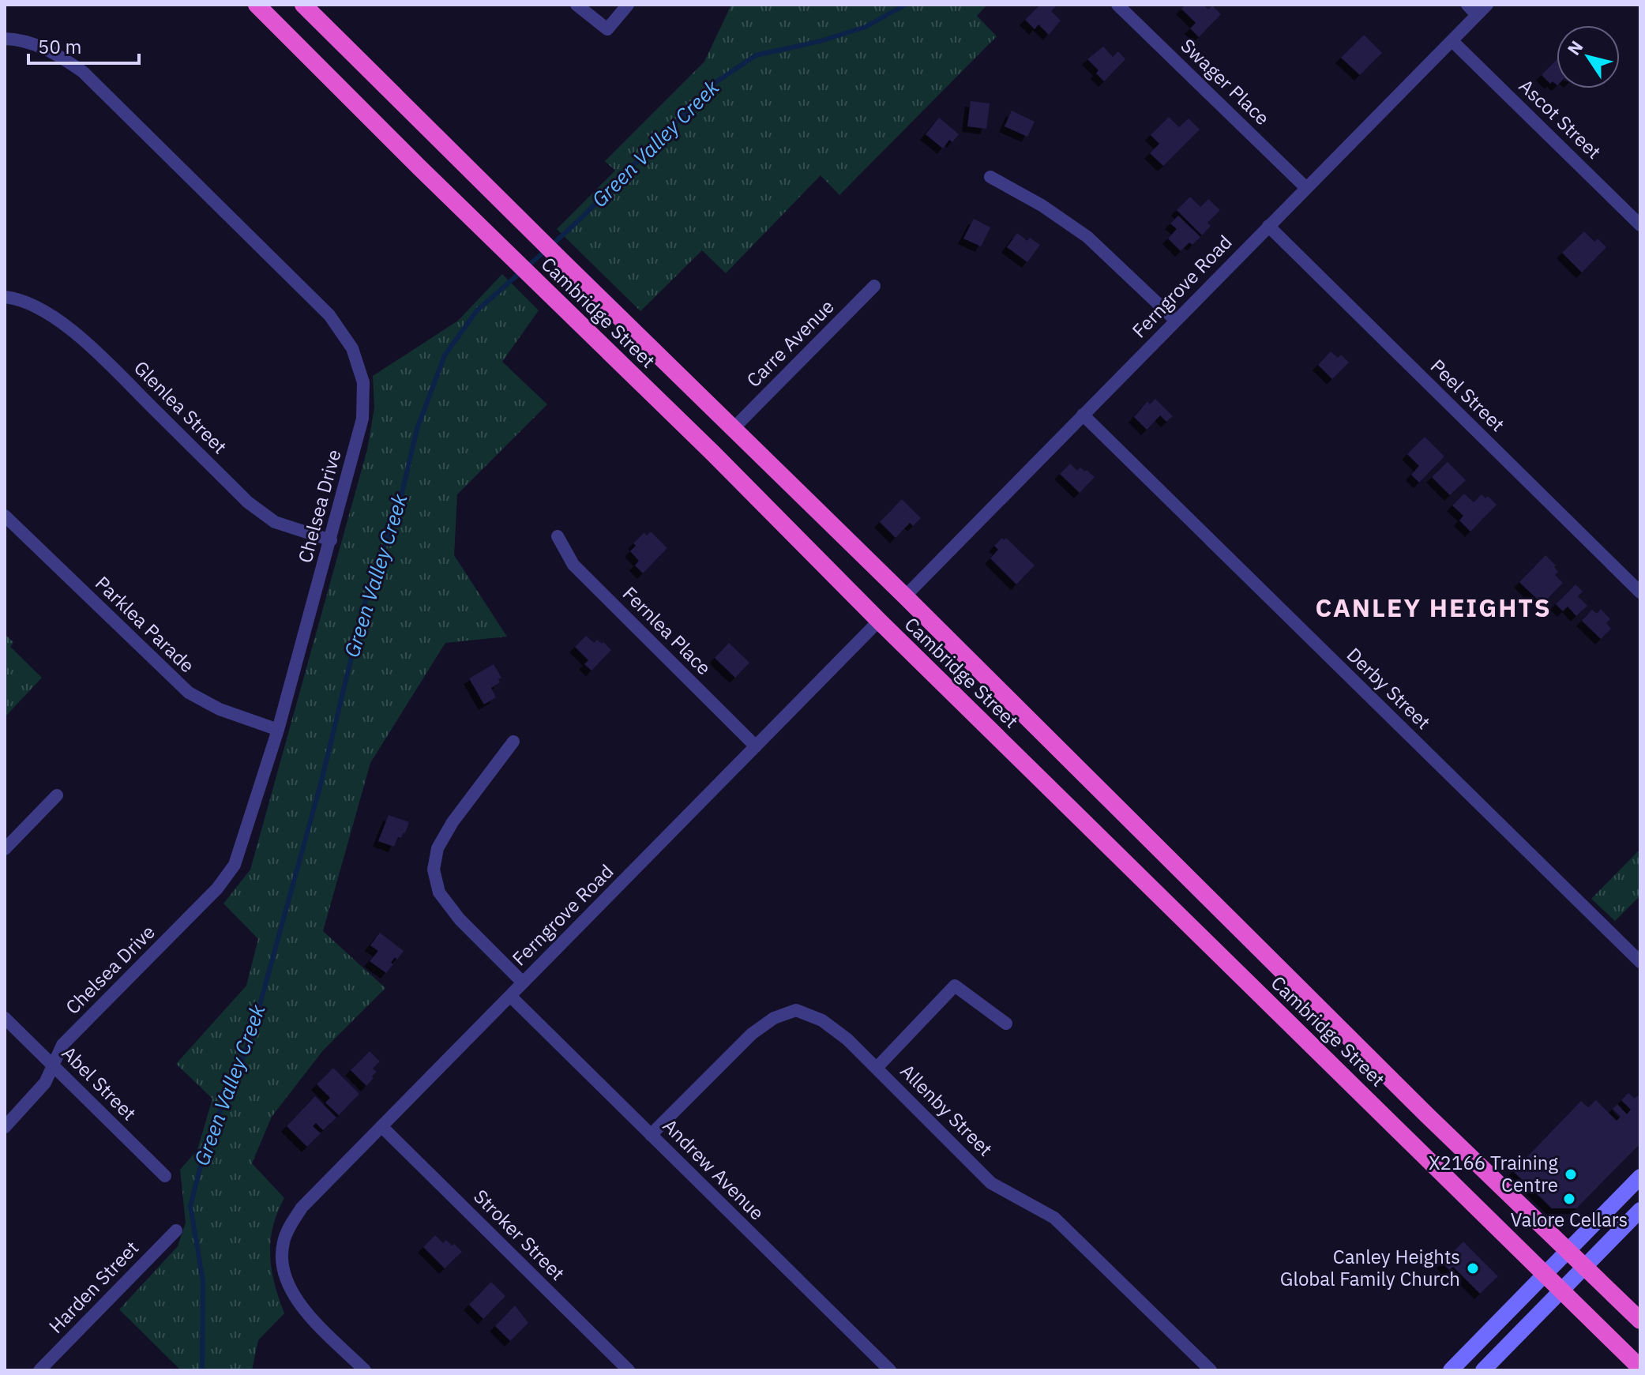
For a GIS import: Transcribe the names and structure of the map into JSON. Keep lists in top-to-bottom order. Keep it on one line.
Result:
{"streets":{"highway":["Cambridge Street"],"street":["Swager Place","Ascot Street","Ferngrove Road","Carre Avenue","Peel Street","Glenlea Street","Chelsea Drive","Parklea Parade","Fernlea Place","Derby Street","Abel Street","Allenby Street","Andrew Avenue","Stroker Street","Harden Street"]},"crossings":[["Swager Place","Ferngrove Road"],["Ascot Street","Ferngrove Road"],["Ferngrove Road","Cambridge Street"],["Ferngrove Road","Peel Street"],["Ferngrove Road","Fernlea Place"],["Ferngrove Road","Derby Street"],["Ferngrove Road","Andrew Avenue"],["Ferngrove Road","Stroker Street"],["Cambridge Street","Carre Avenue"],["Glenlea Street","Chelsea Drive"],["Chelsea Drive","Parklea Parade"],["Chelsea Drive","Abel Street"],["Allenby Street","Andrew Avenue"]],"districts":["CANLEY HEIGHTS"],"water":["Green Valley Creek"],"places":["X2166 Training Centre","Valore Cellars","Canley Heights Global Family Church"],"scale_bar":"50 m","north":"top left"}
